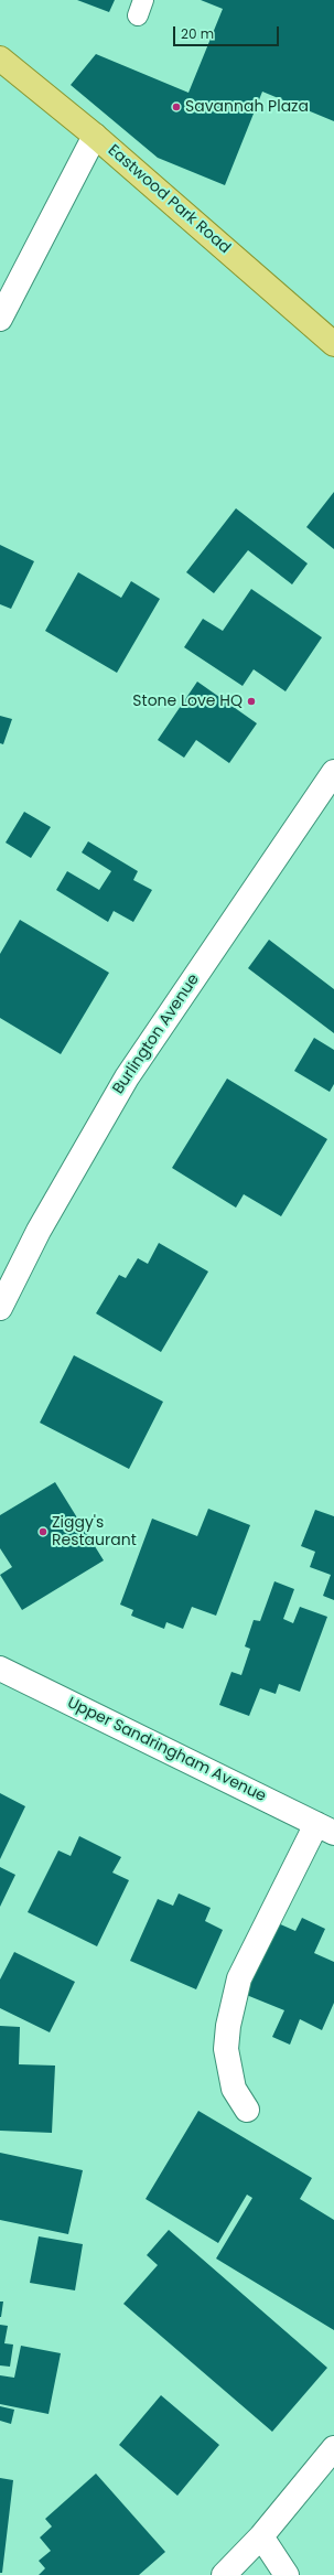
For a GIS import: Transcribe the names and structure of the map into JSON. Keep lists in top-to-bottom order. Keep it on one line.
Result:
{"streets":{"main road":["Eastwood Park Road"],"street":["Burlington Avenue","Upper Sandringham Avenue"]},"places":["Savannah Plaza","Stone Love HQ","Ziggy's Restaurant"],"scale_bar":"20 m"}
